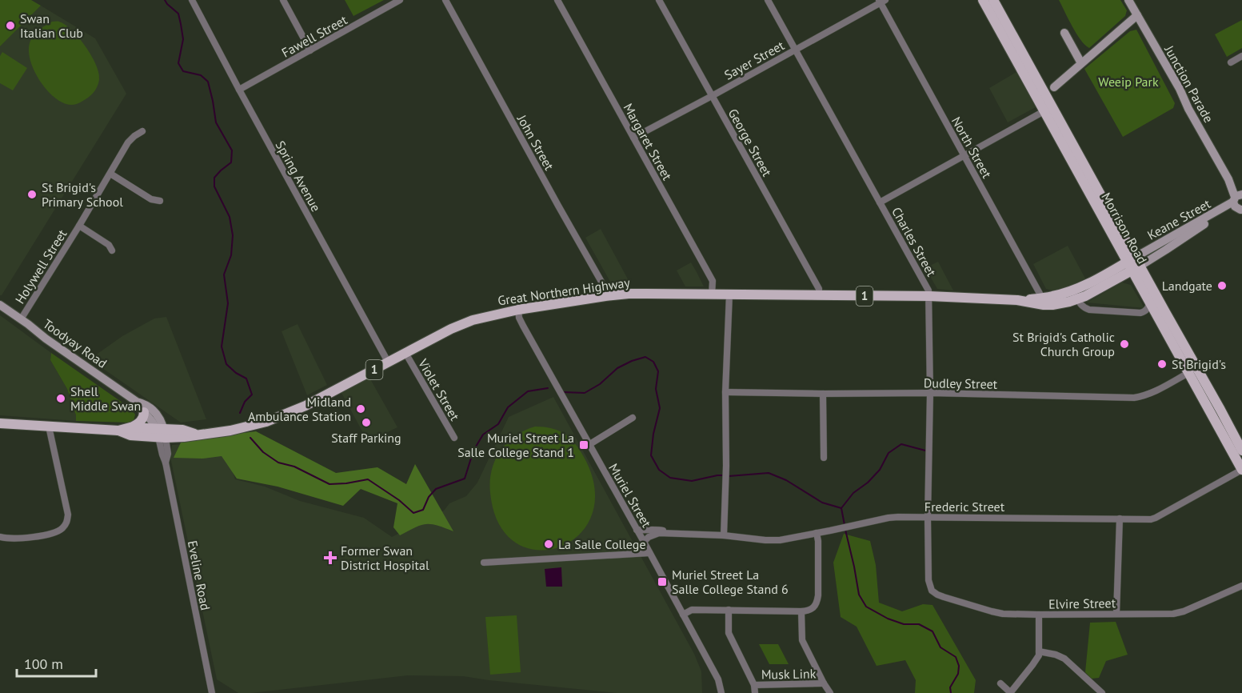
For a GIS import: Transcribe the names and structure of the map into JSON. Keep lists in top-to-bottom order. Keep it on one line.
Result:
{"streets":{"main road":["Morrison Road","Great Northern Highway","1"],"street":["Fawell Street","Sayer Street","Junction Parade","Margaret Street","John Street","George Street","North Street","Spring Avenue","Keane Street","Charles Street","Holywell Street","Toodyay Road","Dudley Street","Violet Street","Muriel Street","Frederic Street","Eveline Road","Elvire Street","Musk Link"]},"crossings":[["Fawell Street","Spring Avenue"],["Sayer Street","Margaret Street"],["Sayer Street","George Street"],["Sayer Street","North Street"],["Sayer Street","Charles Street"],["Junction Parade","Keane Street"],["Margaret Street","Great Northern Highway"],["John Street","Great Northern Highway"],["George Street","Great Northern Highway"],["North Street","Great Northern Highway"],["Spring Avenue","Great Northern Highway"],["Keane Street","Morrison Road"],["Keane Street","Great Northern Highway"],["Morrison Road","Great Northern Highway"],["Morrison Road","Dudley Street"],["Morrison Road","Frederic Street"],["Charles Street","Great Northern Highway"],["Charles Street","Dudley Street"],["Charles Street","Frederic Street"],["Charles Street","Elvire Street"],["Holywell Street","Toodyay Road"],["Great Northern Highway","Toodyay Road"],["Great Northern Highway","Violet Street"],["Great Northern Highway","Muriel Street"],["Great Northern Highway","Eveline Road"],["Toodyay Road","Eveline Road"],["Muriel Street","Frederic Street"]],"parks":["Weeip Park"],"places":{"other":["Swan Italian Club","St Brigid's Primary School","Landgate","St Brigid's Catholic Church Group","St Brigid's","Shell Middle Swan","Midland Ambulance Station","Staff Parking","La Salle College"],"transit":["Muriel Street La Salle College Stand 1","Muriel Street La Salle College Stand 6"],"health":["Former Swan District Hospital"]},"scale_bar":"100 m"}
